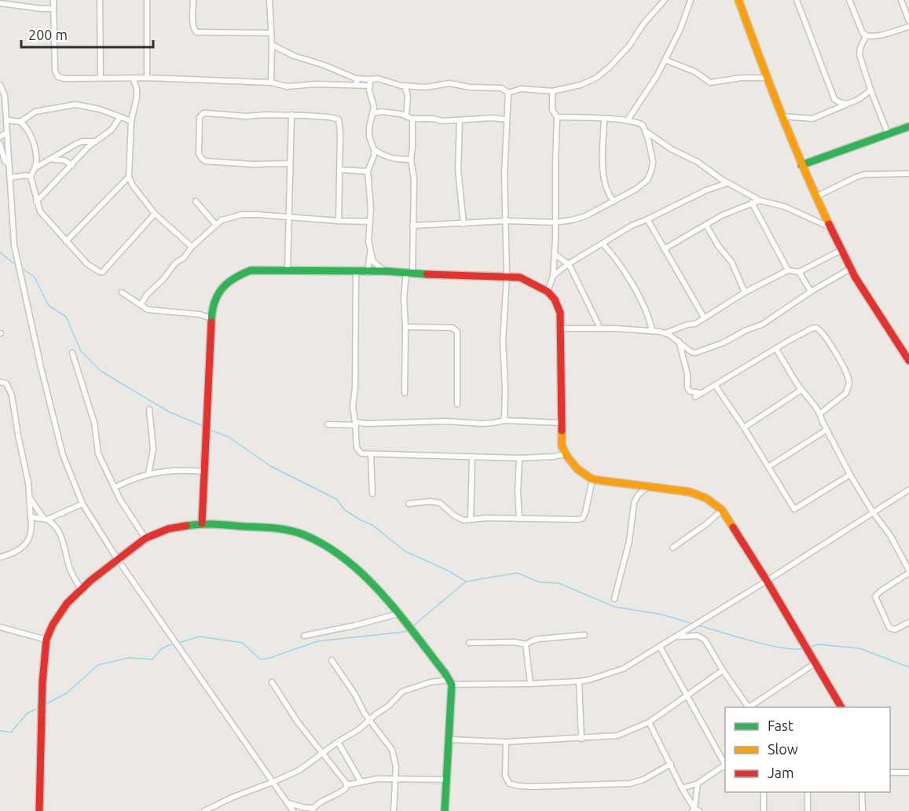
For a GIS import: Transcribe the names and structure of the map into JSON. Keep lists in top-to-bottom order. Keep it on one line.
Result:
{"legend":["Fast","Slow","Jam"],"scale_bar":"200 m"}
